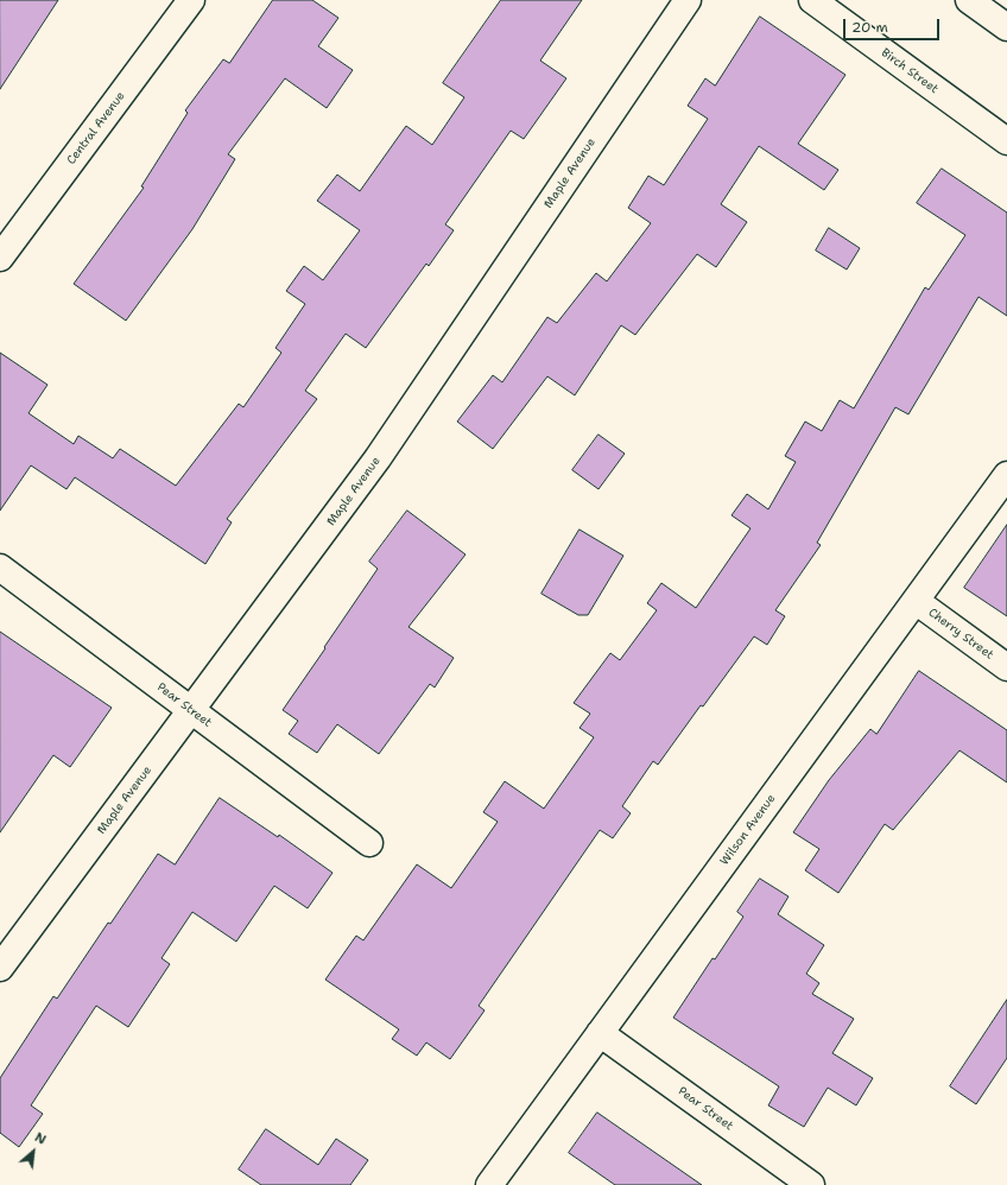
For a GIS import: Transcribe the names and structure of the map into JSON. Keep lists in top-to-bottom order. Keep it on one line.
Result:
{"streets":{"street":["Birch Street","Central Avenue","Maple Avenue","Cherry Street","Pear Street","Wilson Avenue"]},"crossings":[["Maple Avenue","Pear Street"],["Cherry Street","Wilson Avenue"],["Pear Street","Wilson Avenue"]],"scale_bar":"20 m","north":"top right"}
